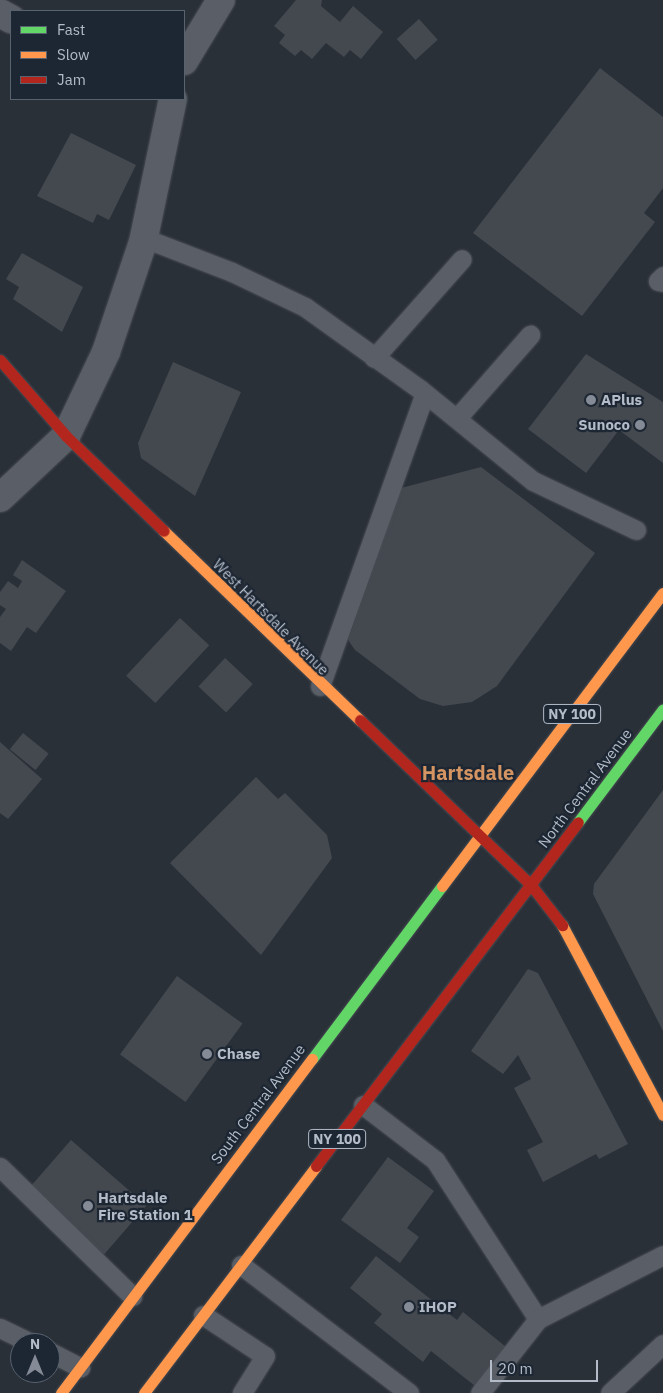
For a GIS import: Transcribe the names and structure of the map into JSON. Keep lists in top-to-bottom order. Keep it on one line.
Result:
{"streets":{"main road":["West Hartsdale Avenue","NY 100","North Central Avenue","South Central Avenue"]},"crossings":[["West Hartsdale Avenue","NY 100"],["West Hartsdale Avenue","North Central Avenue"],["West Hartsdale Avenue","South Central Avenue"],["NY 100","North Central Avenue"],["NY 100","South Central Avenue"]],"districts":["Hartsdale"],"places":["APlus","Sunoco","Chase","Hartsdale Fire Station 1","IHOP"],"legend":["Fast","Slow","Jam"],"scale_bar":"20 m","north":"top"}
